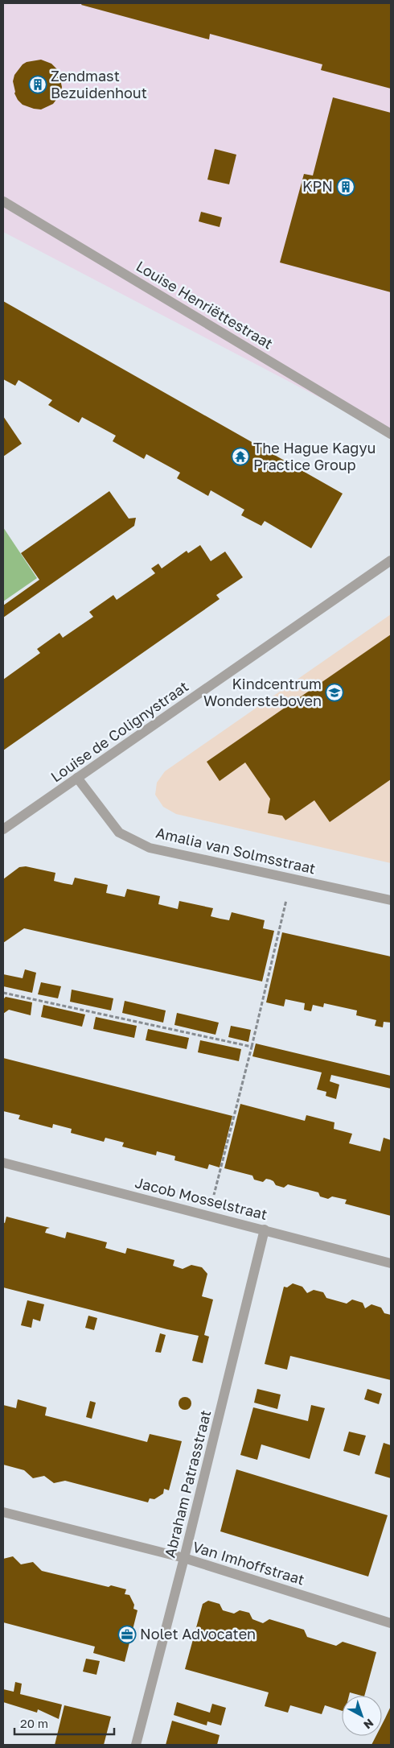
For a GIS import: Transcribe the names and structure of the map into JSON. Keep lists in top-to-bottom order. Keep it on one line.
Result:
{"streets":{"street":["Louise Henriëttestraat","Louise de Colignystraat","Amalia van Solmsstraat","Jacob Mosselstraat","Abraham Patrasstraat","Van Imhoffstraat"]},"crossings":[["Louise de Colignystraat","Amalia van Solmsstraat"],["Jacob Mosselstraat","Abraham Patrasstraat"],["Abraham Patrasstraat","Van Imhoffstraat"]],"places":{"building":["Zendmast Bezuidenhout","KPN"],"temple":["The Hague Kagyu Practice Group"],"school or university":["Kindcentrum Wondersteboven"],"office":["Nolet Advocaten"]},"scale_bar":"20 m","north":"bottom right"}
